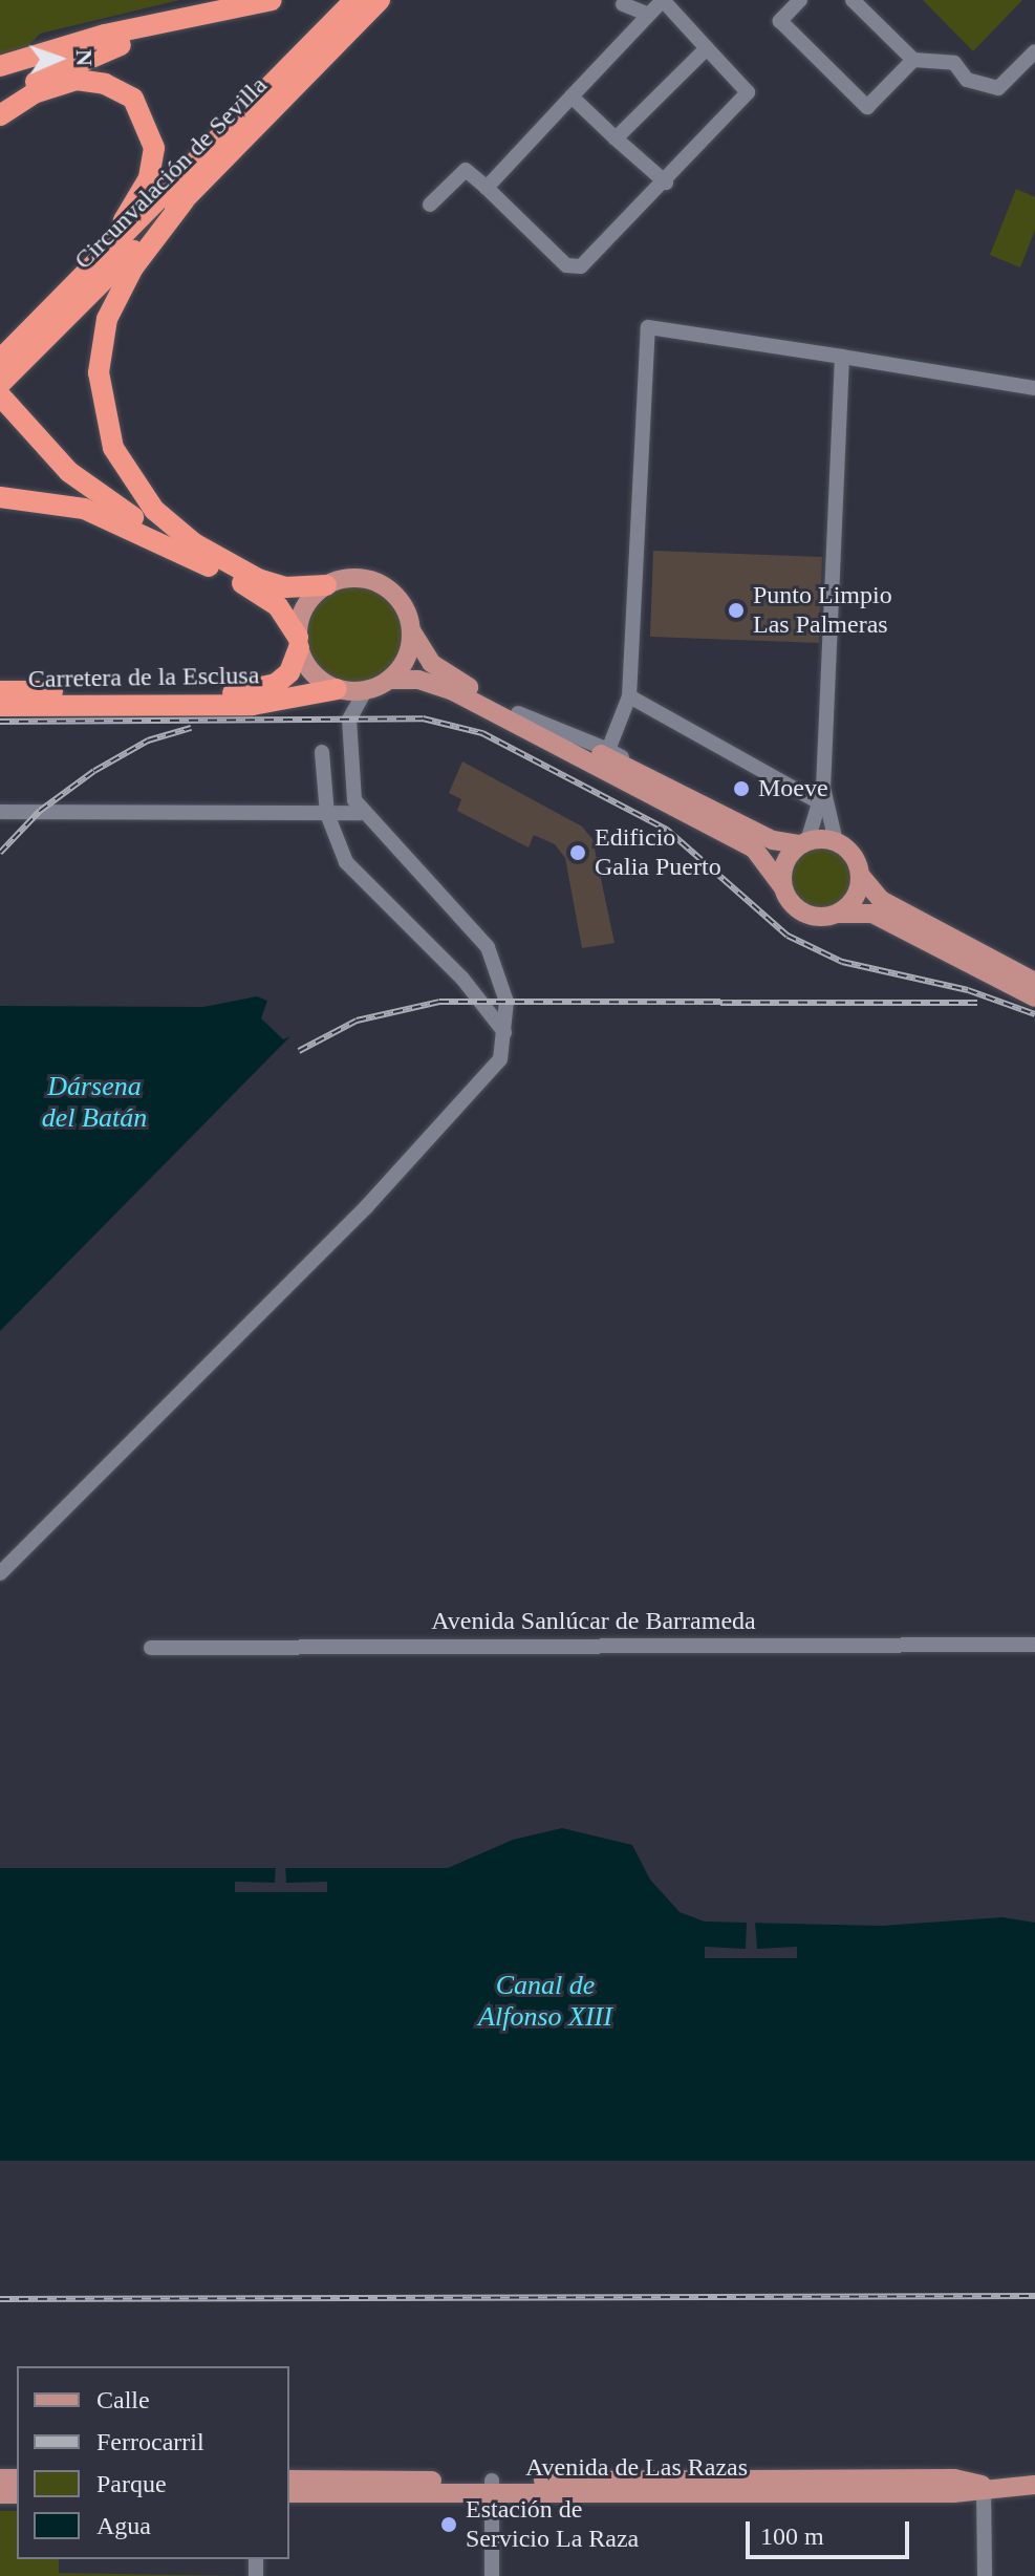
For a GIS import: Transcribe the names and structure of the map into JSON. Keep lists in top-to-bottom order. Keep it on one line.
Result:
{"streets":{"highway":["Circunvalación de Sevilla","Carretera de la Esclusa"],"main road":["Avenida de Las Razas"],"street":["Avenida Sanlúcar de Barrameda"]},"water":["Dársena del Batán","Canal de Alfonso XIII"],"places":["Punto Limpio Las Palmeras","Moeve","Edificio Galia Puerto","Estación de Servicio La Raza"],"legend":["Calle","Ferrocarril","Parque","Agua"],"scale_bar":"100 m","north":"right"}
